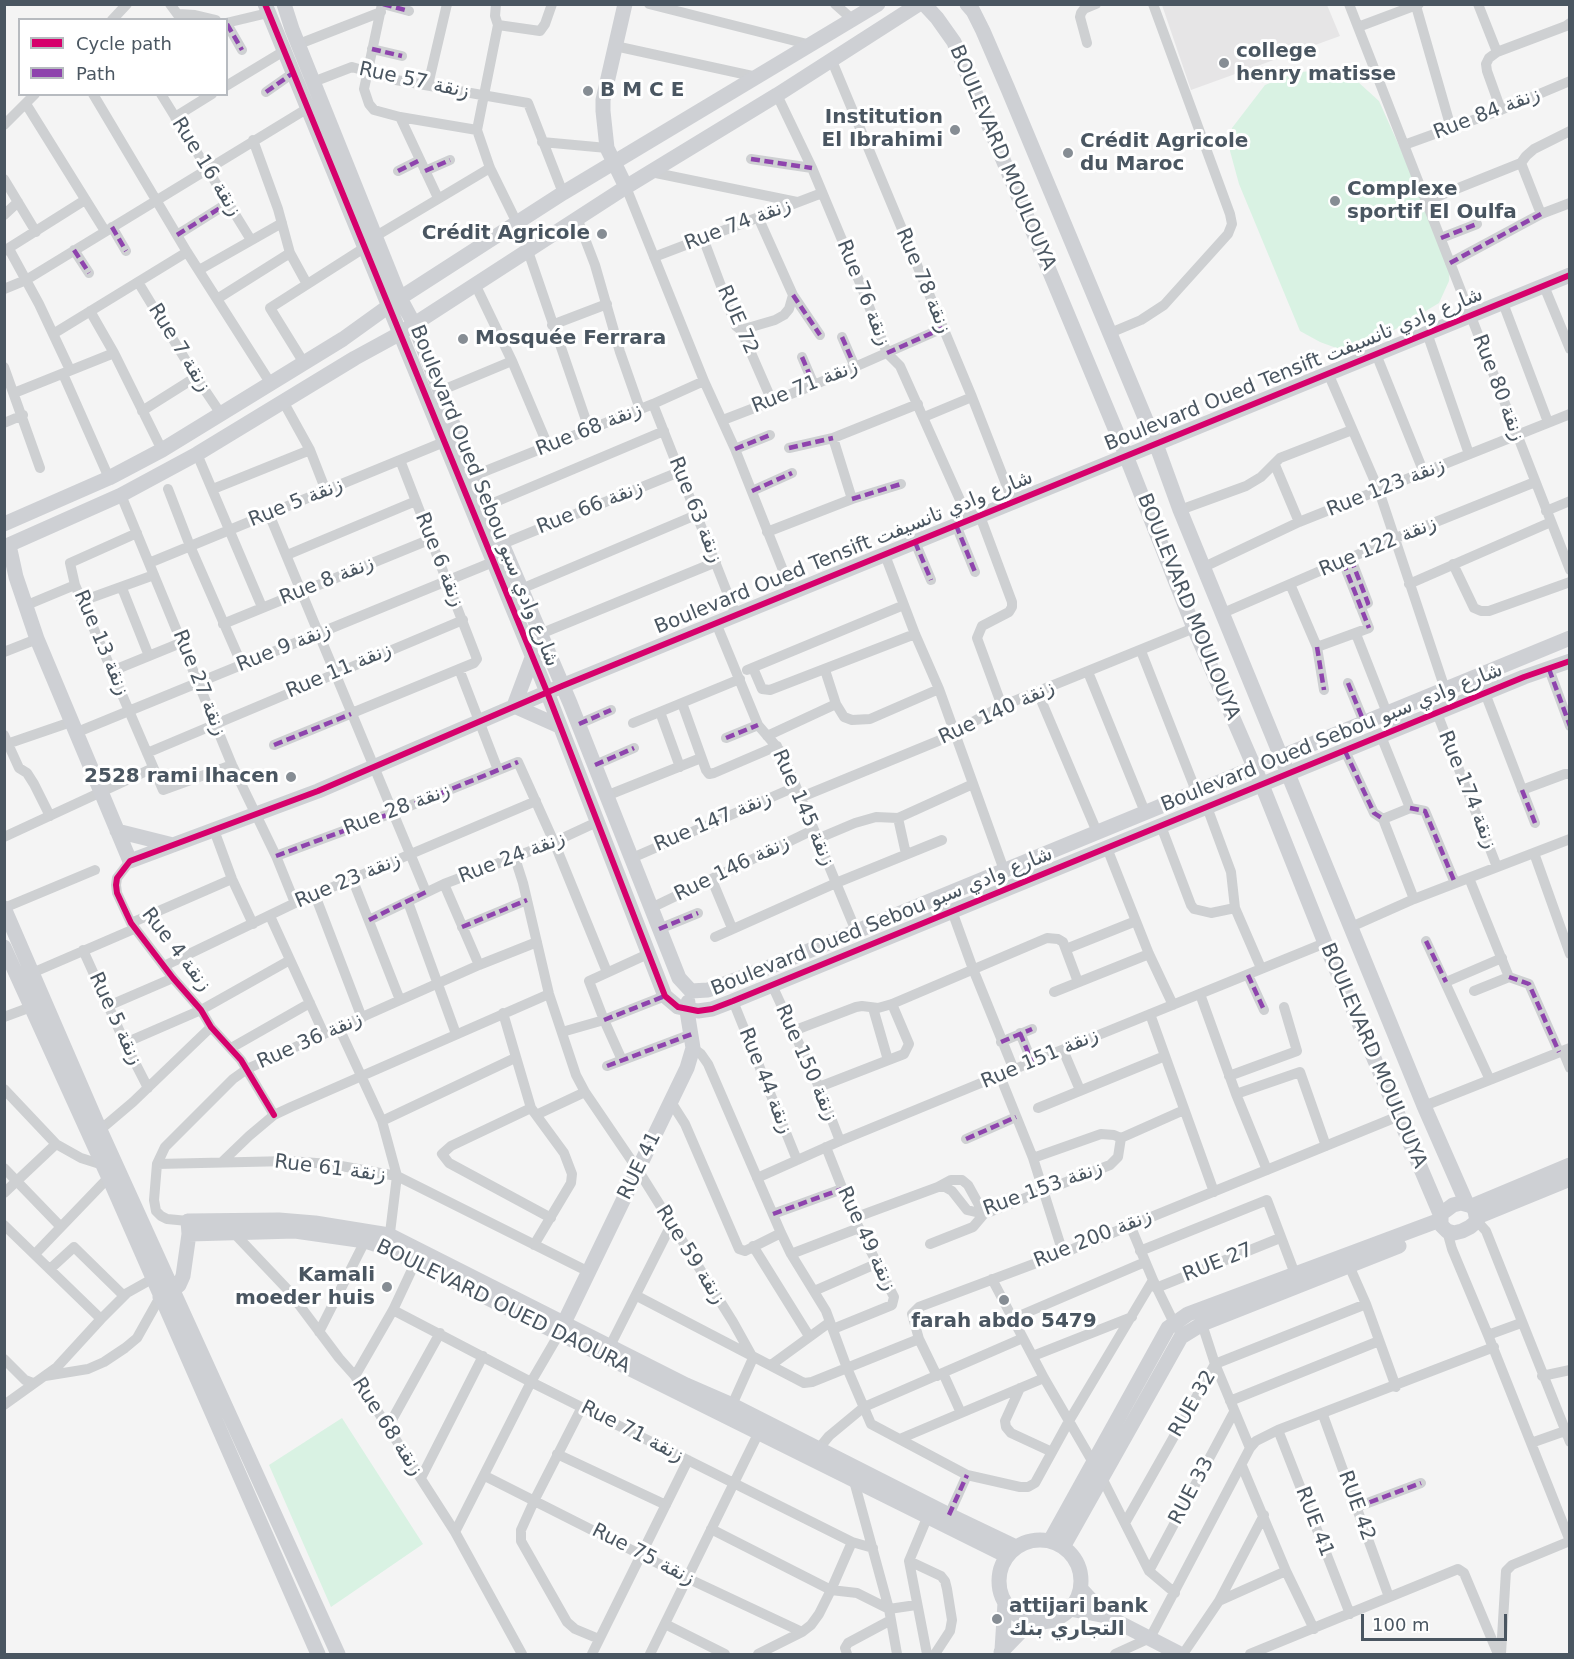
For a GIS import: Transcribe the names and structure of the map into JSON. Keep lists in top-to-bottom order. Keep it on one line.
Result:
{"streets":{"street":["Rue 57 زنقة","Rue 84 زنقة","BOULEVARD MOULOUYA","Rue 16 زنقة","Rue 74 زنقة","Rue 78 زنقة","Rue 76 زنقة","RUE 72","Rue 7 زنقة","Boulevard Oued Tensift شارع وادي تانسيفت","Rue 71 زنقة","Rue 80 زنقة","Rue 68 زنقة","Rue 123 زنقة","Boulevard Oued Sebou شارع وادي سبو","Rue 5 زنقة","Rue 66 زنقة","Rue 63 زنقة","Rue 122 زنقة","Rue 6 زنقة","Rue 8 زنقة","Rue 13 زنقة","Rue 9 زنقة","Rue 11 زنقة","Rue 27 زنقة","Rue 140 زنقة","Rue 174 زنقة","Rue 145 زنقة","Rue 28 زنقة","Rue 147 زنقة","Rue 24 زنقة","Rue 146 زنقة","Rue 23 زنقة","Rue 4 زنقة","Rue 36 زنقة","Rue 151 زنقة","Rue 150 زنقة","Rue 44 زنقة","RUE 41","Rue 61 زنقة","Rue 153 زنقة","Rue 49 زنقة","Rue 200 زنقة","Rue 59 زنقة","RUE 27","BOULEVARD OUED DAOURA","RUE 32","RUE 33","RUE 42","Rue 75 زنقة"]},"crossings":[["Rue 57 زنقة","Boulevard Oued Sebou شارع وادي سبو"],["Rue 84 زنقة","Rue 80 زنقة"],["BOULEVARD MOULOUYA","Boulevard Oued Tensift شارع وادي تانسيفت"],["BOULEVARD MOULOUYA","Rue 123 زنقة"],["BOULEVARD MOULOUYA","Boulevard Oued Sebou شارع وادي سبو"],["BOULEVARD MOULOUYA","Rue 122 زنقة"],["BOULEVARD MOULOUYA","Rue 140 زنقة"],["BOULEVARD MOULOUYA","Rue 151 زنقة"],["BOULEVARD MOULOUYA","Rue 200 زنقة"],["Rue 74 زنقة","Rue 76 زنقة"],["Rue 74 زنقة","RUE 72"],["Rue 78 زنقة","Boulevard Oued Tensift شارع وادي تانسيفت"],["Rue 78 زنقة","Rue 71 زنقة"],["Rue 76 زنقة","Boulevard Oued Tensift شارع وادي تانسيفت"],["Rue 76 زنقة","Rue 71 زنقة"],["RUE 72","Rue 71 زنقة"],["Boulevard Oued Tensift شارع وادي تانسيفت","Rue 80 زنقة"],["Boulevard Oued Tensift شارع وادي تانسيفت","Boulevard Oued Sebou شارع وادي سبو"],["Boulevard Oued Tensift شارع وادي تانسيفت","Rue 63 زنقة"],["Boulevard Oued Tensift شارع وادي تانسيفت","Rue 27 زنقة"],["Boulevard Oued Tensift شارع وادي تانسيفت","Rue 145 زنقة"],["Boulevard Oued Tensift شارع وادي تانسيفت","Rue 4 زنقة"],["Rue 80 زنقة","Rue 123 زنقة"],["Rue 80 زنقة","Rue 122 زنقة"],["Rue 68 زنقة","Boulevard Oued Sebou شارع وادي سبو"],["Rue 68 زنقة","Rue 63 زنقة"],["Rue 68 زنقة","BOULEVARD OUED DAOURA"],["Boulevard Oued Sebou شارع وادي سبو","Rue 5 زنقة"],["Boulevard Oued Sebou شارع وادي سبو","Rue 66 زنقة"],["Boulevard Oued Sebou شارع وادي سبو","Rue 9 زنقة"],["Boulevard Oued Sebou شارع وادي سبو","Rue 174 زنقة"],["Boulevard Oued Sebou شارع وادي سبو","Rue 145 زنقة"],["Boulevard Oued Sebou شارع وادي سبو","Rue 147 زنقة"],["Boulevard Oued Sebou شارع وادي سبو","Rue 24 زنقة"],["Boulevard Oued Sebou شارع وادي سبو","Rue 146 زنقة"],["Boulevard Oued Sebou شارع وادي سبو","Rue 150 زنقة"],["Boulevard Oued Sebou شارع وادي سبو","Rue 44 زنقة"],["Rue 5 زنقة","Rue 6 زنقة"],["Rue 5 زنقة","Rue 27 زنقة"],["Rue 66 زنقة","Rue 63 زنقة"],["Rue 6 زنقة","Rue 8 زنقة"],["Rue 6 زنقة","Rue 9 زنقة"],["Rue 6 زنقة","Rue 11 زنقة"],["Rue 13 زنقة","Rue 9 زنقة"],["Rue 13 زنقة","Rue 11 زنقة"],["Rue 13 زنقة","Rue 27 زنقة"],["Rue 9 زنقة","Rue 27 زنقة"],["Rue 11 زنقة","Rue 27 زنقة"],["Rue 27 زنقة","Rue 28 زنقة"],["Rue 27 زنقة","Rue 23 زنقة"],["Rue 140 زنقة","Rue 145 زنقة"],["Rue 145 زنقة","Rue 147 زنقة"],["Rue 145 زنقة","Rue 146 زنقة"],["Rue 28 زنقة","Rue 23 زنقة"],["Rue 24 زنقة","Rue 59 زنقة"],["Rue 23 زنقة","Rue 4 زنقة"],["Rue 4 زنقة","Rue 36 زنقة"],["Rue 36 زنقة","Rue 61 زنقة"],["Rue 36 زنقة","Rue 59 زنقة"],["Rue 36 زنقة","BOULEVARD OUED DAOURA"],["Rue 151 زنقة","Rue 150 زنقة"],["Rue 151 زنقة","Rue 44 زنقة"],["Rue 151 زنقة","Rue 49 زنقة"],["RUE 41","Rue 61 زنقة"],["RUE 41","Rue 59 زنقة"],["RUE 41","BOULEVARD OUED DAOURA"]],"places":["college henry matisse","B M C E","Institution El Ibrahimi","Crédit Agricole du Maroc","Complexe sportif El Oulfa","Crédit Agricole","Mosquée Ferrara","2528 rami lhacen","Kamali moeder huis","farah abdo 5479","attijari bank التجاري بنك"],"legend":["Cycle path","Path"],"scale_bar":"100 m"}
